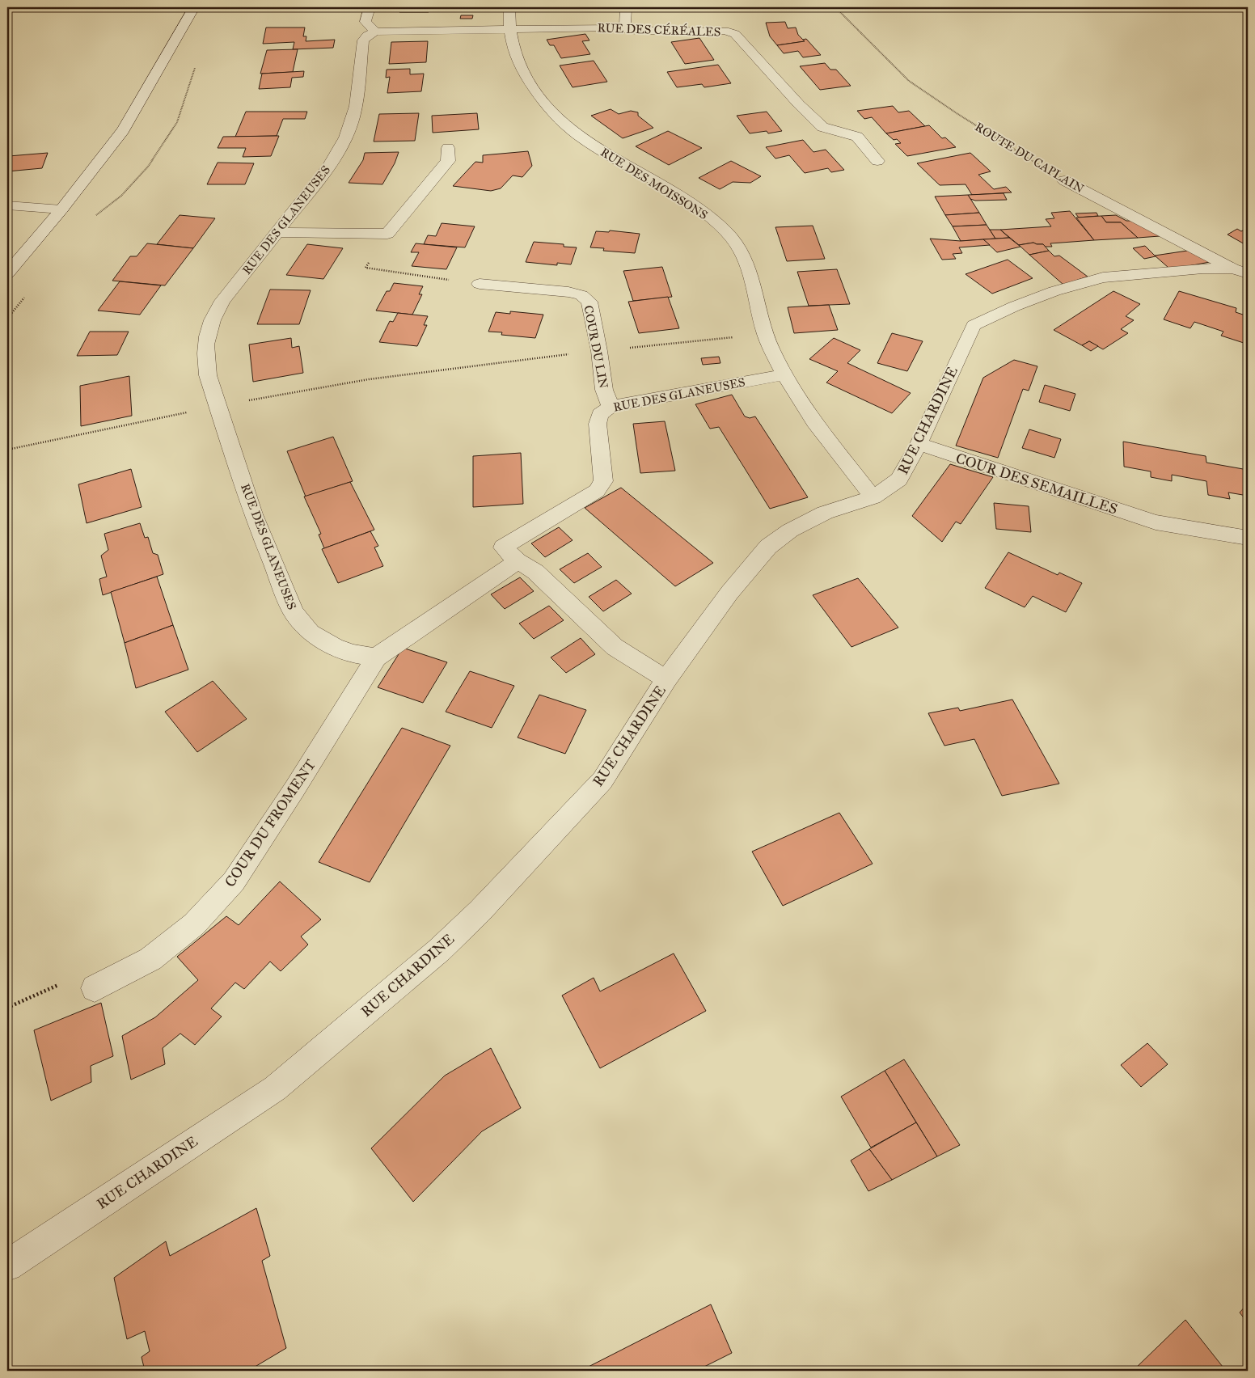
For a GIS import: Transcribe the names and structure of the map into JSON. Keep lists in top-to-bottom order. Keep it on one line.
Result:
{"streets":{"street":["RUE DES CÉRÉALES","ROUTE DU CAPLAIN","RUE DES MOISSONS","RUE DES GLANEUSES","COUR DU LIN","RUE CHARDINE","COUR DES SEMAILLES","COUR DU FROMENT"]},"crossings":[["RUE DES CÉRÉALES","RUE DES MOISSONS"],["ROUTE DU CAPLAIN","RUE CHARDINE"],["RUE DES MOISSONS","RUE DES GLANEUSES"],["RUE DES MOISSONS","RUE CHARDINE"],["RUE DES GLANEUSES","COUR DU LIN"],["RUE DES GLANEUSES","COUR DU FROMENT"],["RUE CHARDINE","COUR DES SEMAILLES"]]}
